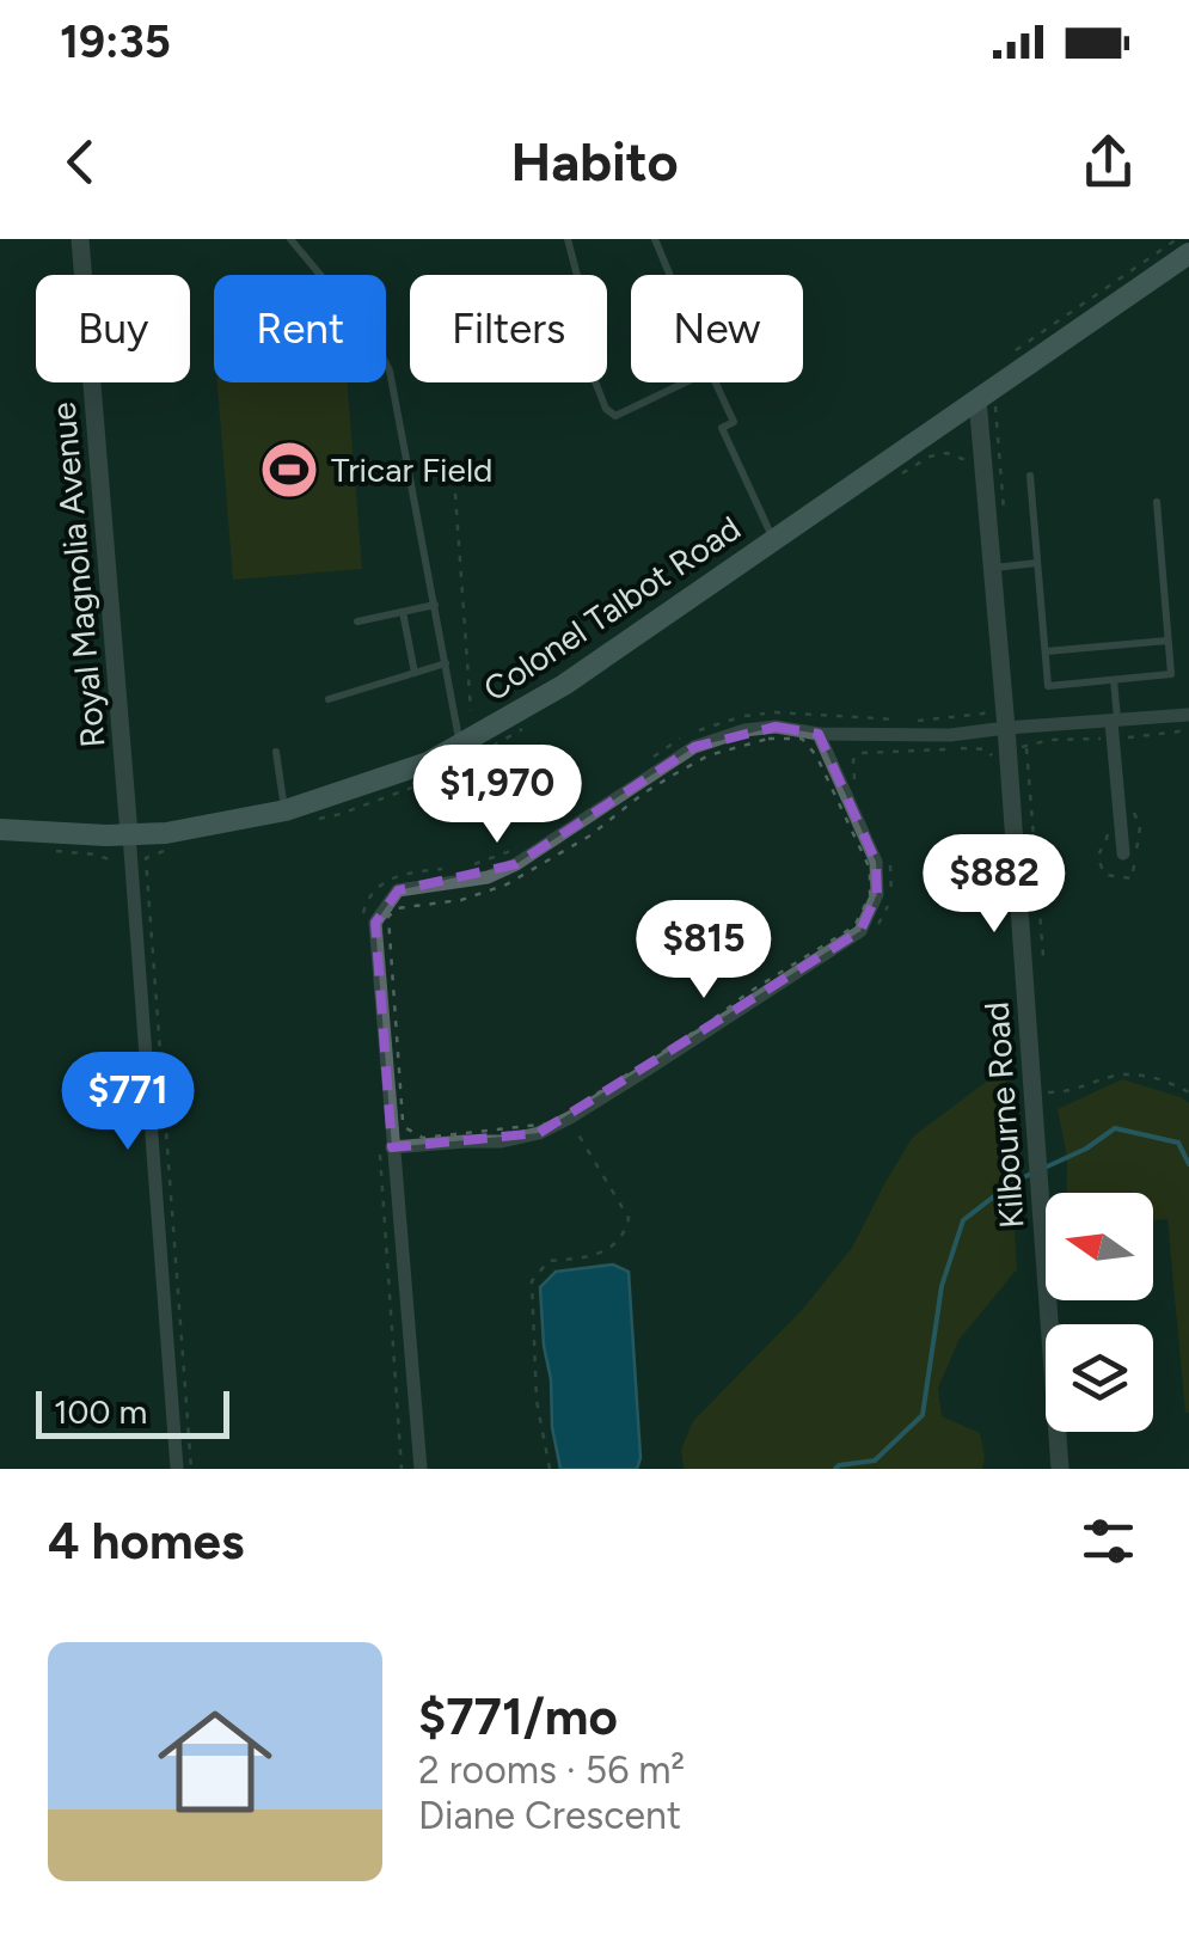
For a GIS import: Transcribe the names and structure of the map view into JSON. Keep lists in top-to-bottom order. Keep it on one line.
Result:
{"streets":{"main road":["Colonel Talbot Road"],"street":["Royal Magnolia Avenue","Kilbourne Road"]},"crossings":[["Royal Magnolia Avenue","Colonel Talbot Road"],["Colonel Talbot Road","Kilbourne Road"]],"places":{"sports":["Tricar Field"]},"scale_bar":"100 m","north":"left","page":{"status":"19:35","header":"Habito","chip":["Buy","Rent","Filters","New"],"price":["$1,970","$882","$815","$771"],"scale":"100 m","heading":"4 homes","list":[{"name":"$771/mo","note":"2 rooms · 56 m² · Diane Crescent"}]}}
